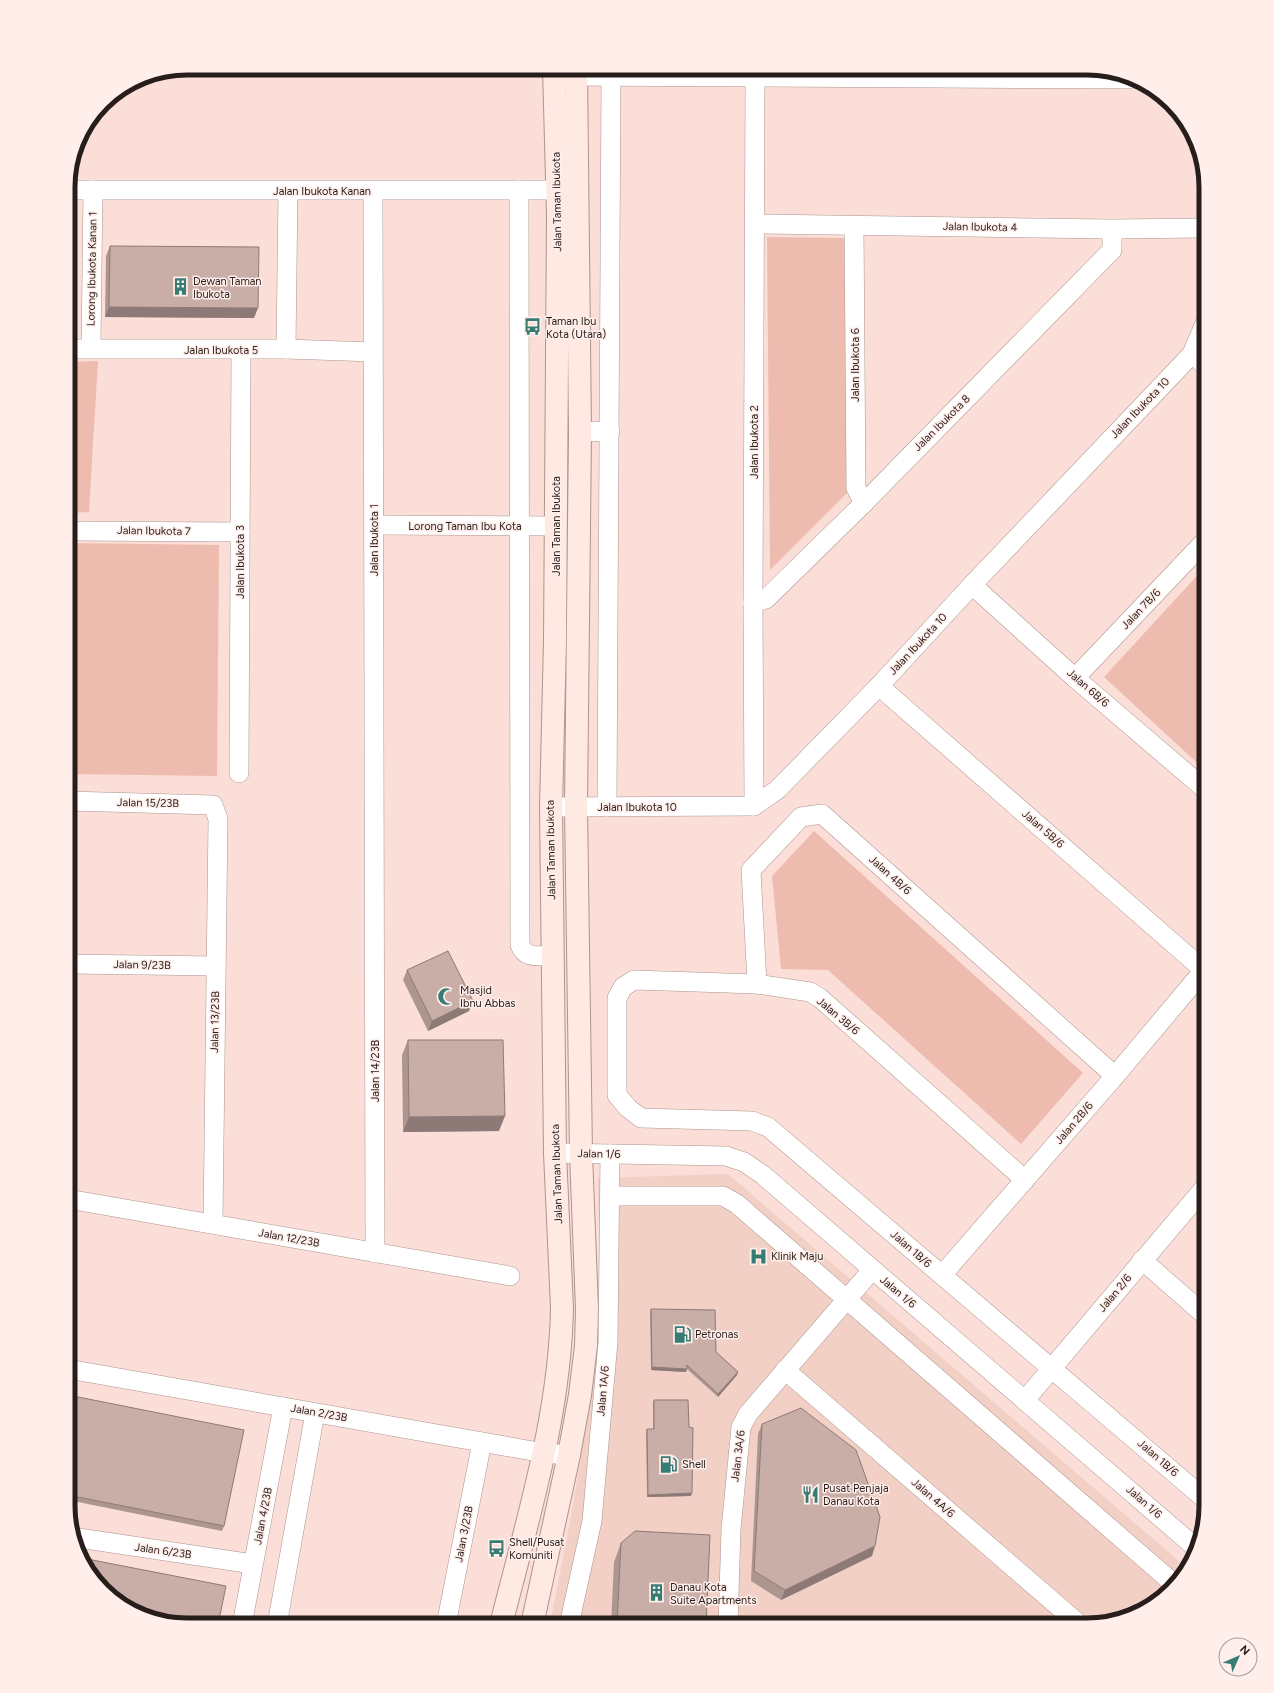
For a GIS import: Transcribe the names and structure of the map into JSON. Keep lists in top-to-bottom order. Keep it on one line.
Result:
{"streets":{"main road":["Jalan Taman Ibukota"],"street":["Jalan Ibukota Kanan","Jalan Ibukota 4","Lorong Ibukota Kanan 1","Jalan Ibukota 5","Jalan Ibukota 6","Jalan Ibukota 10","Jalan Ibukota 8","Jalan Ibukota 2","Lorong Taman Ibu Kota","Jalan Ibukota 7","Jalan Ibukota 1","Jalan Ibukota 3","Jalan 7B/6","Jalan 6B/6","Jalan 15/23B","Jalan 5B/6","Jalan 4B/6","Jalan 9/23B","Jalan 3B/6","Jalan 13/23B","Jalan 14/23B","Jalan 2B/6","Jalan 1/6","Jalan 12/23B","Jalan 1B/6","Jalan 2/6","Jalan 1A/6","Jalan 2/23B","Jalan 3A/6","Jalan 4A/6","Jalan 4/23B","Jalan 3/23B","Jalan 6/23B"]},"crossings":[["Jalan Ibukota Kanan","Jalan Taman Ibukota"],["Jalan Ibukota Kanan","Lorong Ibukota Kanan 1"],["Jalan Ibukota Kanan","Jalan Ibukota 1"],["Jalan Taman Ibukota","Jalan Ibukota 10"],["Jalan Taman Ibukota","Lorong Taman Ibu Kota"],["Jalan Taman Ibukota","Jalan 1/6"],["Jalan Taman Ibukota","Jalan 2/23B"],["Jalan Ibukota 4","Jalan Ibukota 6"],["Jalan Ibukota 4","Jalan Ibukota 8"],["Jalan Ibukota 4","Jalan Ibukota 2"],["Lorong Ibukota Kanan 1","Jalan Ibukota 5"],["Jalan Ibukota 5","Jalan Ibukota 1"],["Jalan Ibukota 5","Jalan Ibukota 3"],["Jalan Ibukota 6","Jalan Ibukota 8"],["Jalan Ibukota 10","Jalan Ibukota 2"],["Jalan Ibukota 10","Jalan 6B/6"],["Jalan Ibukota 10","Jalan 5B/6"],["Jalan Ibukota 8","Jalan Ibukota 2"],["Lorong Taman Ibu Kota","Jalan Ibukota 1"],["Jalan Ibukota 7","Jalan Ibukota 3"],["Jalan Ibukota 1","Jalan 14/23B"],["Jalan 7B/6","Jalan 6B/6"],["Jalan 15/23B","Jalan 13/23B"],["Jalan 4B/6","Jalan 3B/6"],["Jalan 4B/6","Jalan 2B/6"],["Jalan 9/23B","Jalan 13/23B"],["Jalan 3B/6","Jalan 2B/6"],["Jalan 3B/6","Jalan 1B/6"],["Jalan 13/23B","Jalan 12/23B"],["Jalan 14/23B","Jalan 12/23B"],["Jalan 2B/6","Jalan 1B/6"],["Jalan 1/6","Jalan 2/6"],["Jalan 1/6","Jalan 1A/6"],["Jalan 1/6","Jalan 3A/6"],["Jalan 1B/6","Jalan 2/6"],["Jalan 2/23B","Jalan 4/23B"],["Jalan 2/23B","Jalan 3/23B"],["Jalan 3A/6","Jalan 4A/6"],["Jalan 4/23B","Jalan 6/23B"]],"places":{"building":["Dewan Taman Ibukota","Danau Kota Suite Apartments"],"bus stop":["Taman Ibu Kota (Utara)","Shell/Pusat Komuniti"],"mosque":["Masjid Ibnu Abbas"],"hospital":["Klinik Maju"],"fuel station":["Petronas","Shell"],"restaurant":["Pusat Penjaja Danau Kota"]},"north":"top right"}
